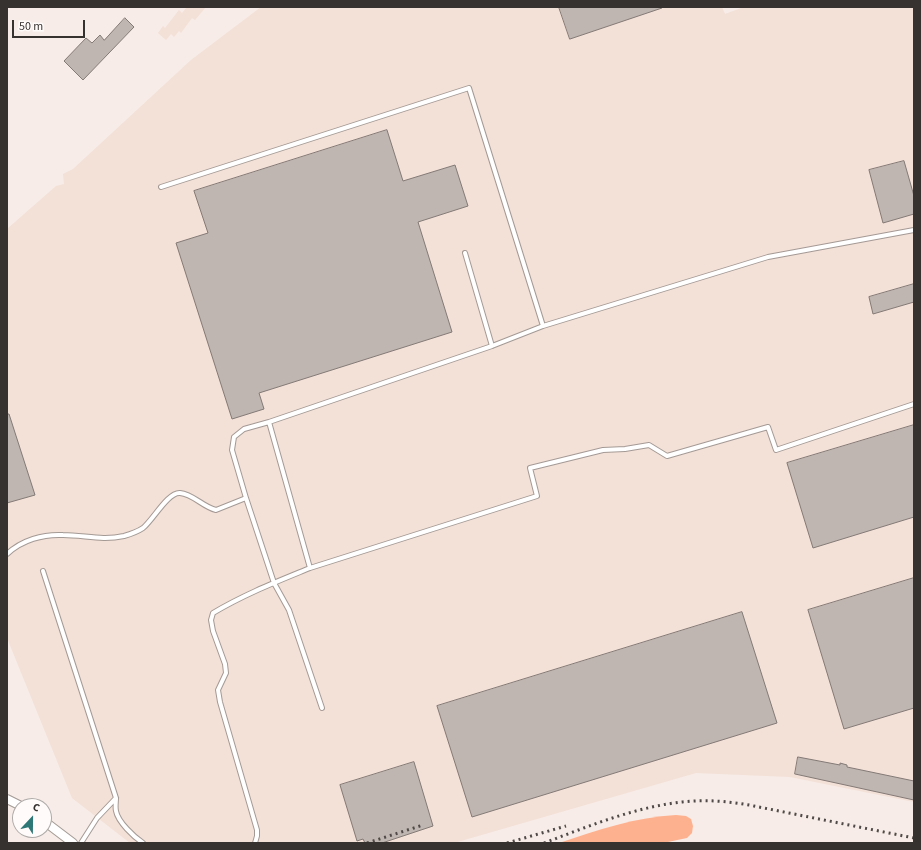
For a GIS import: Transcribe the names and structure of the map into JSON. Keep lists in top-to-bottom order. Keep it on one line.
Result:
{"scale_bar":"50 m","north":"top"}
